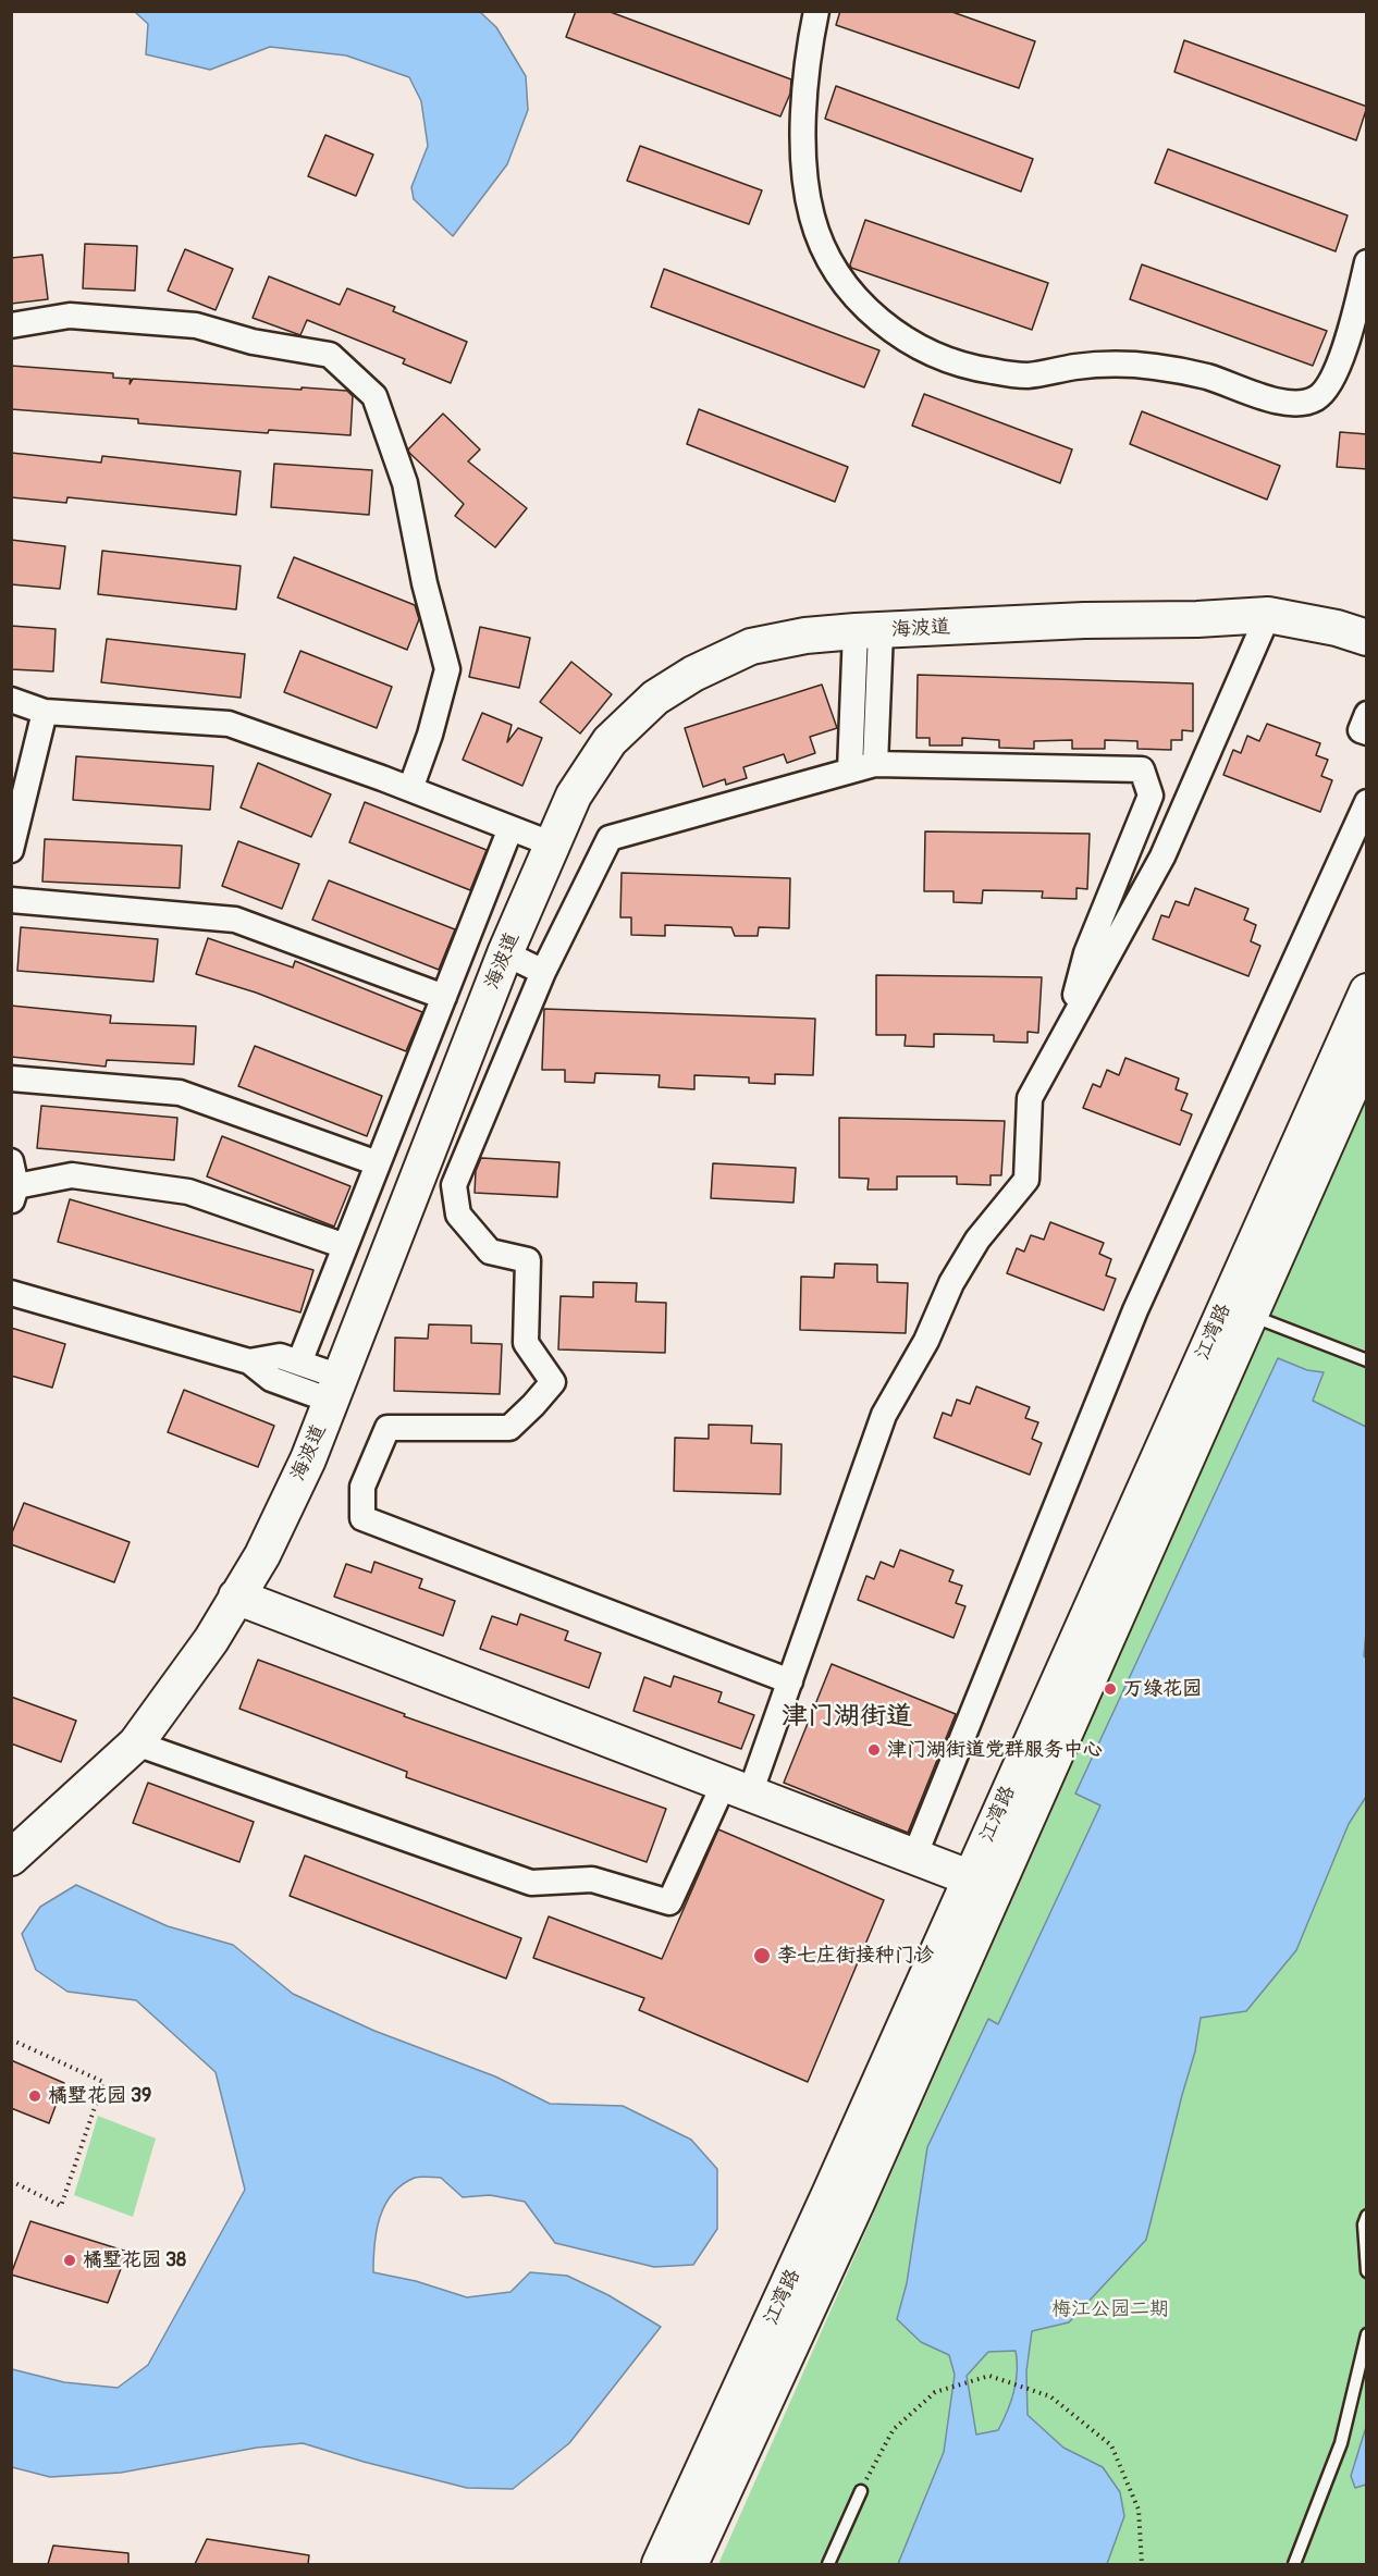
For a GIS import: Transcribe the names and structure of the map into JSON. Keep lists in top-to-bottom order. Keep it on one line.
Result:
{"streets":{"main road":["海波道","江湾路"]},"districts":["津门湖街道"],"parks":["梅江公园二期"],"places":["万绿花园","津门湖街道党群服务中心","李七庄街接种门诊","橘墅花园 39","橘墅花园 38"]}
